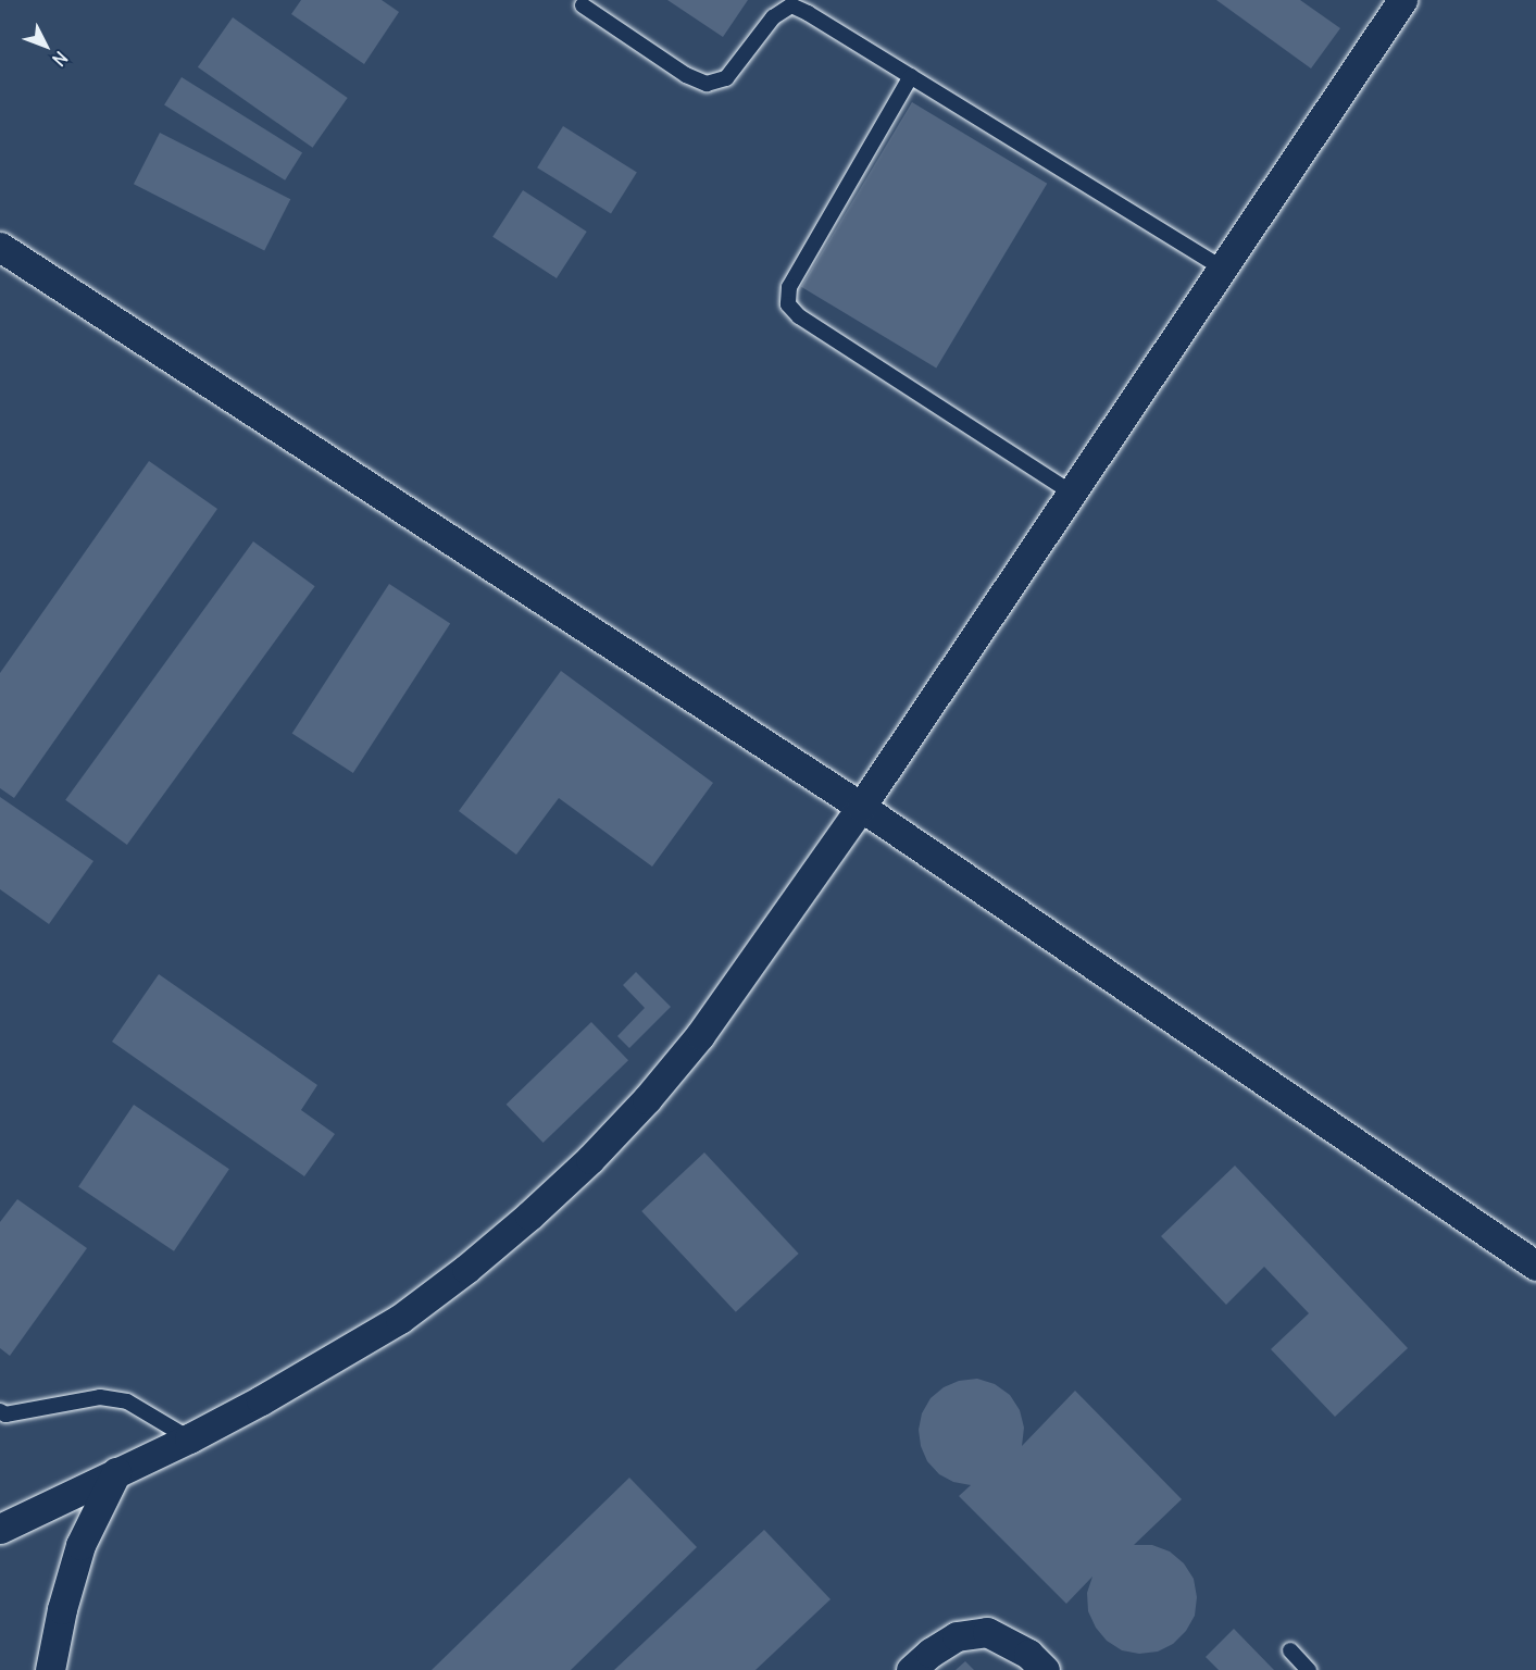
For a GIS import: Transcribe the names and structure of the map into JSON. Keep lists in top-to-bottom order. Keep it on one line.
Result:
{"north":"bottom right"}
